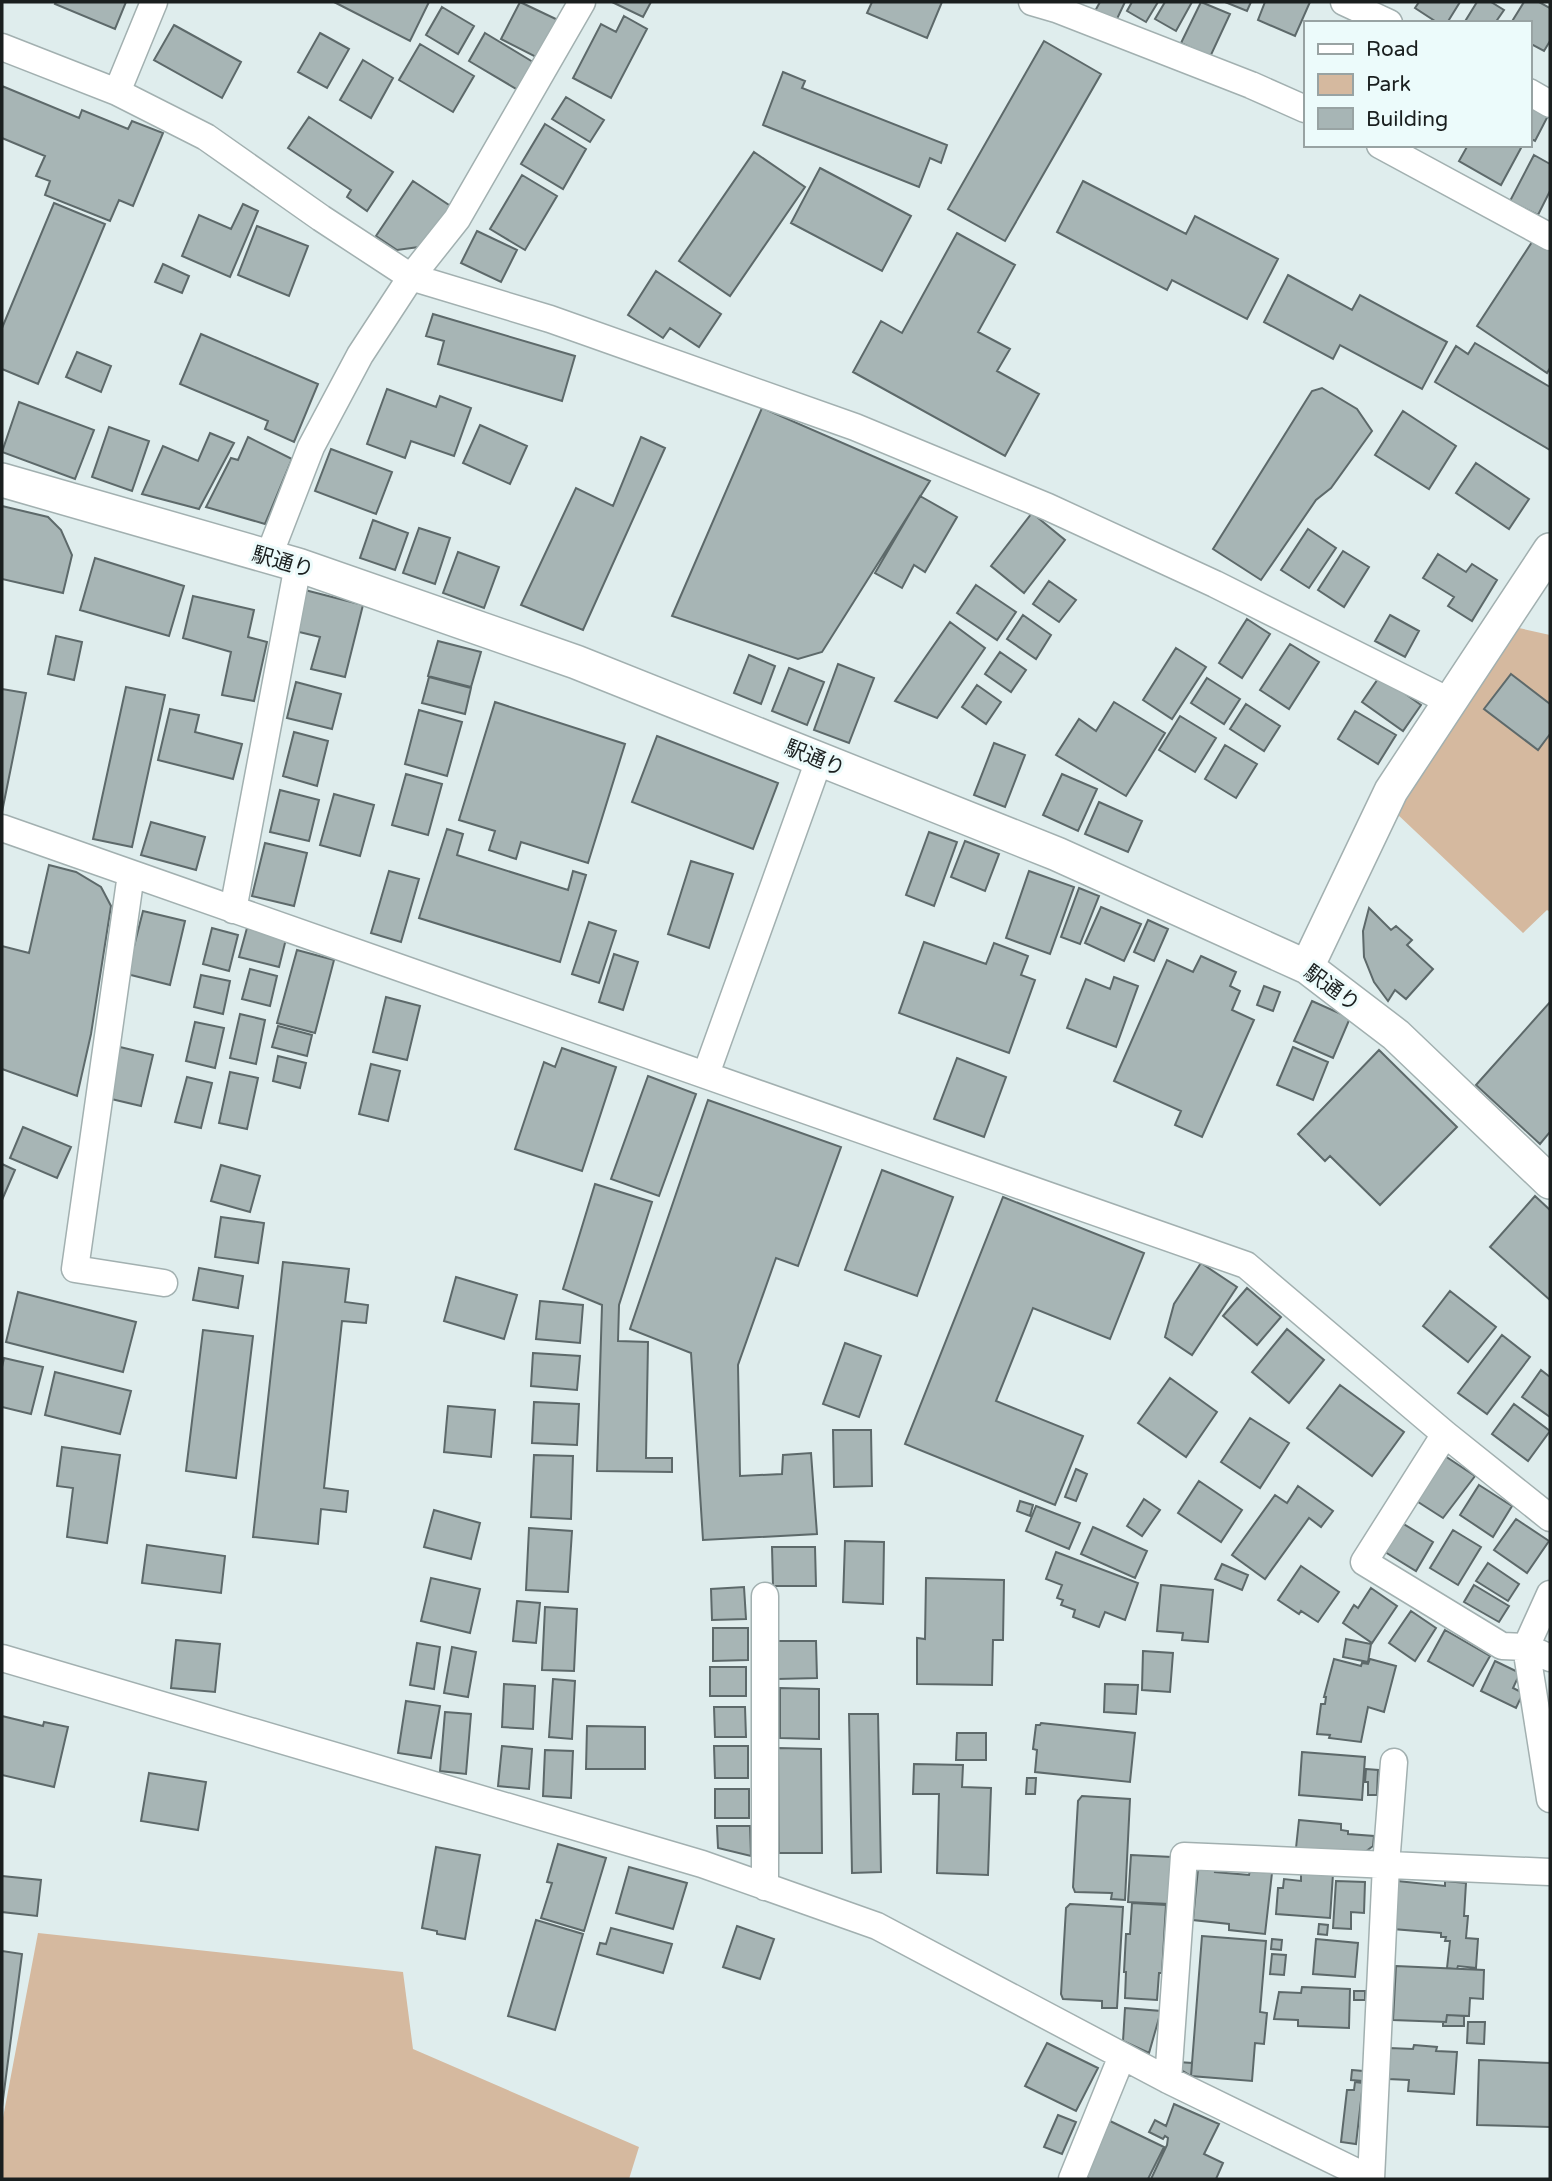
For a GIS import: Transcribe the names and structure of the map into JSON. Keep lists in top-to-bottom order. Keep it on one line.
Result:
{"streets":{"street":["駅通り"]},"legend":["Road","Park","Building"]}
